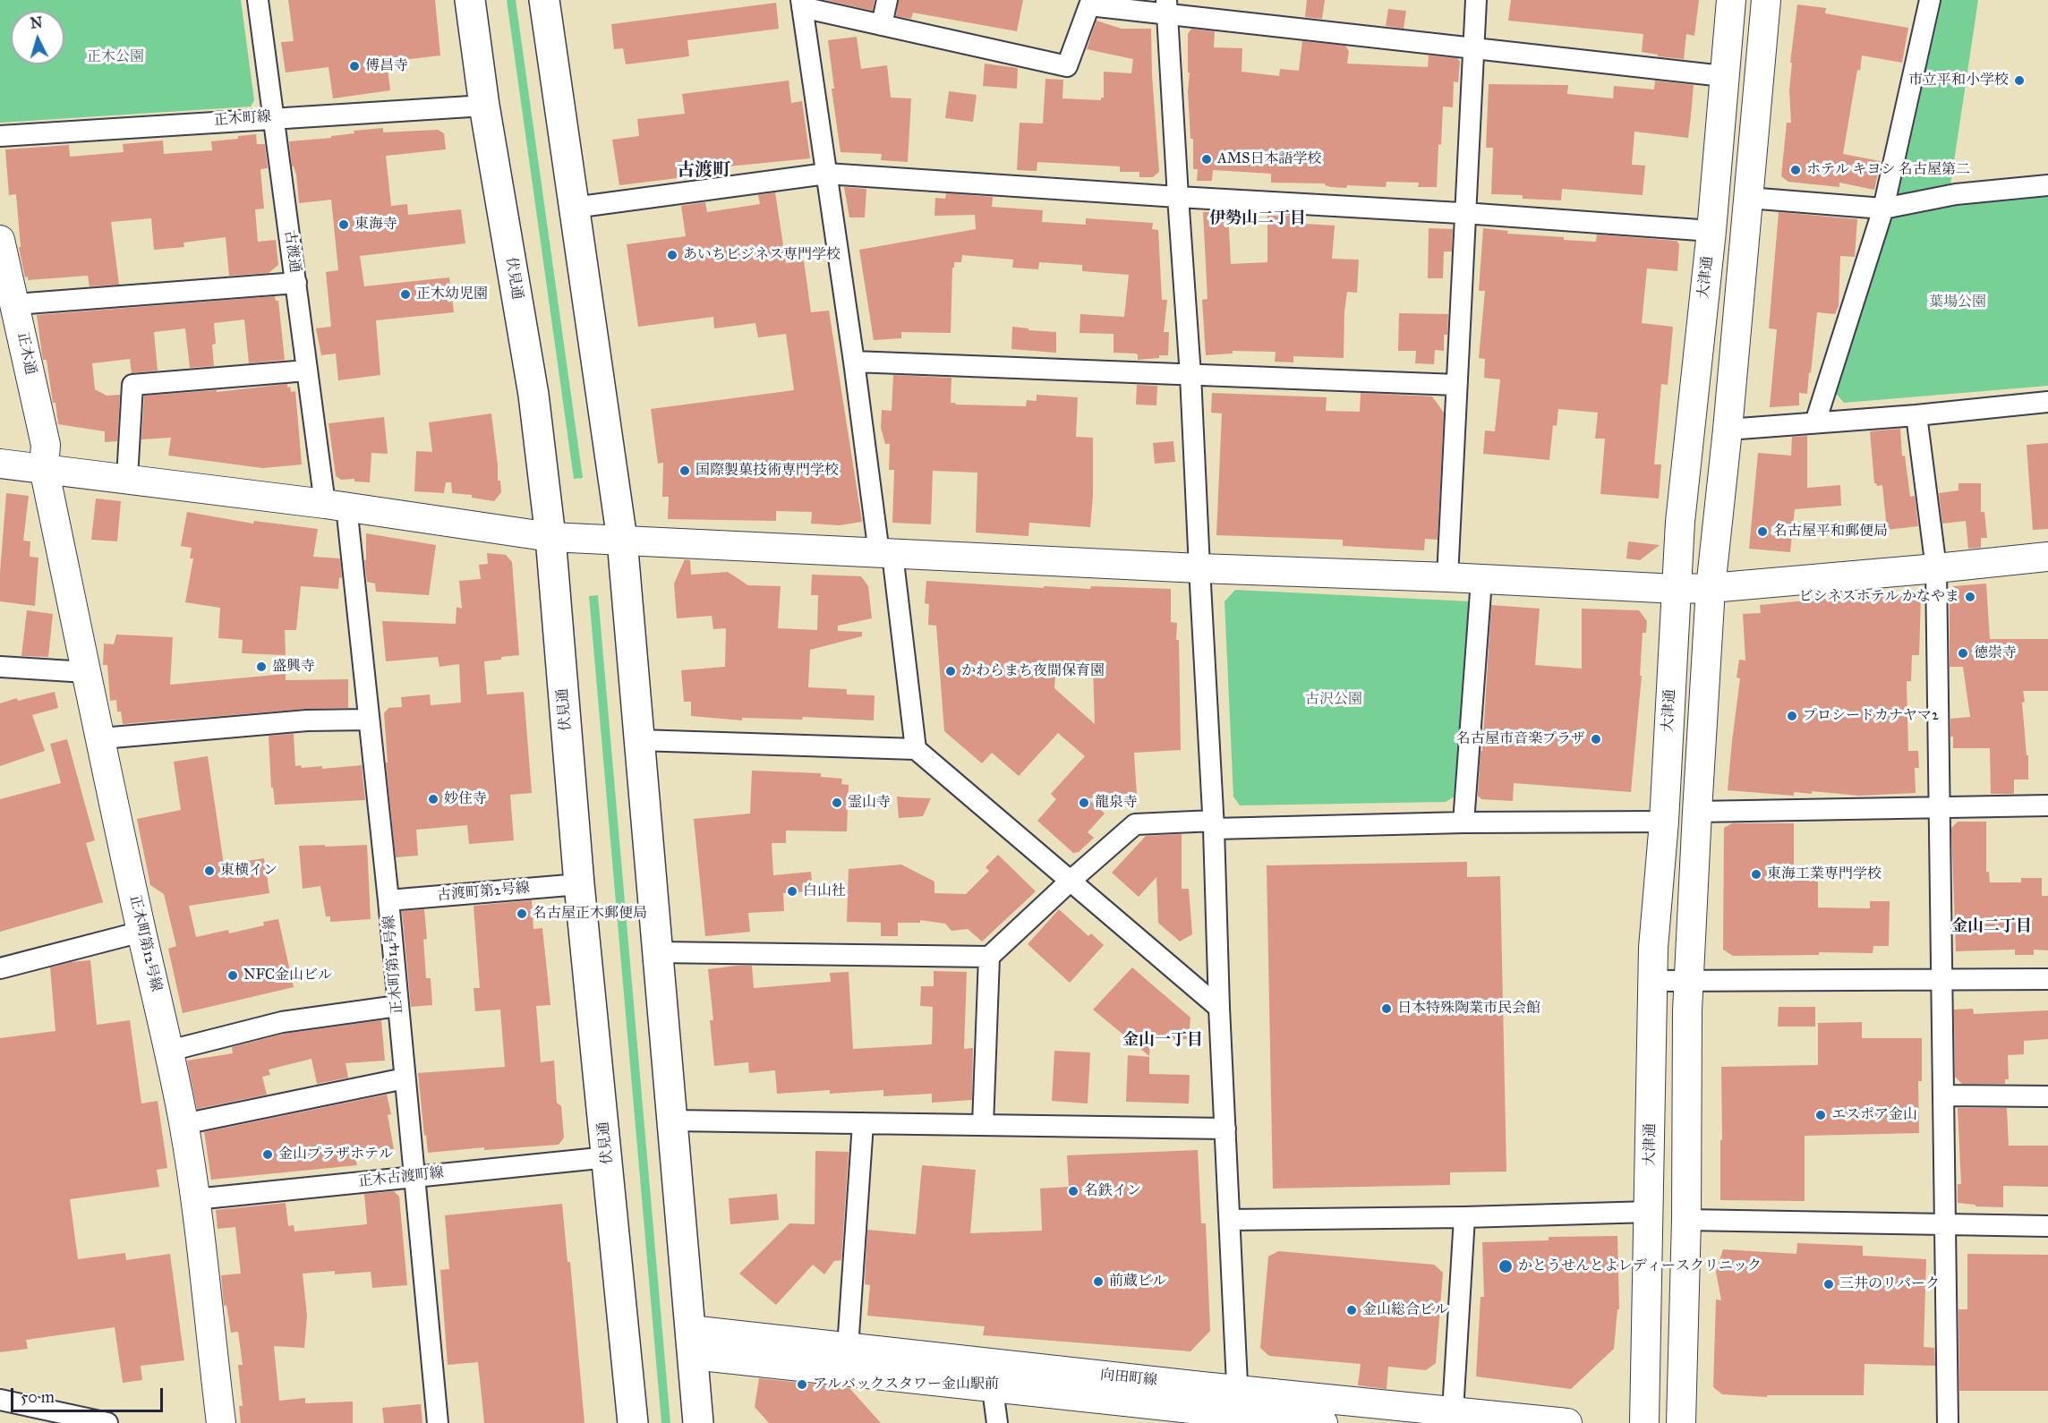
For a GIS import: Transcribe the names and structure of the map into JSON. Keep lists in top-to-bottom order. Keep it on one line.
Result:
{"streets":{"highway":["伏見通"],"street":["正木町線","古渡通","大津通","正木通","古渡町第2号線","正木町第12号線","正木町第14号線","正木古渡町線","向田町線"]},"crossings":[["正木町線","古渡通"],["正木町線","伏見通"],["古渡通","正木町第14号線"],["伏見通","古渡町第2号線"],["伏見通","正木古渡町線"],["正木通","正木町第12号線"],["古渡町第2号線","正木町第14号線"],["正木町第12号線","正木古渡町線"],["正木町第14号線","正木古渡町線"]],"districts":["古渡町","伊勢山二丁目","金山二丁目","金山一丁目"],"parks":["正木公園","葉場公園","古沢公園"],"places":["傅昌寺","市立平和小学校","AMS日本語学校","ホテル キヨシ 名古屋第二","東海寺","あいちビジネス専門学校","正木幼児園","国際製菓技術専門学校","名古屋平和郵便局","ビシネスホテル かなやま","徳崇寺","盛興寺","かわらまち夜間保育園","プロシードカナヤマ2","名古屋市音楽プラザ","妙住寺","霊山寺","龍泉寺","東横イン","東海工業専門学校","白山社","名古屋正木郵便局","NFC金山ビル","日本特殊陶業市民会館","エスポア金山","金山プラザホテル","名鉄イン","かとうせんとよレディースクリニック","前蔵ビル","三井のリパーク","金山総合ビル","アルバックスタワー金山駅前"],"scale_bar":"50 m","north":"top"}
